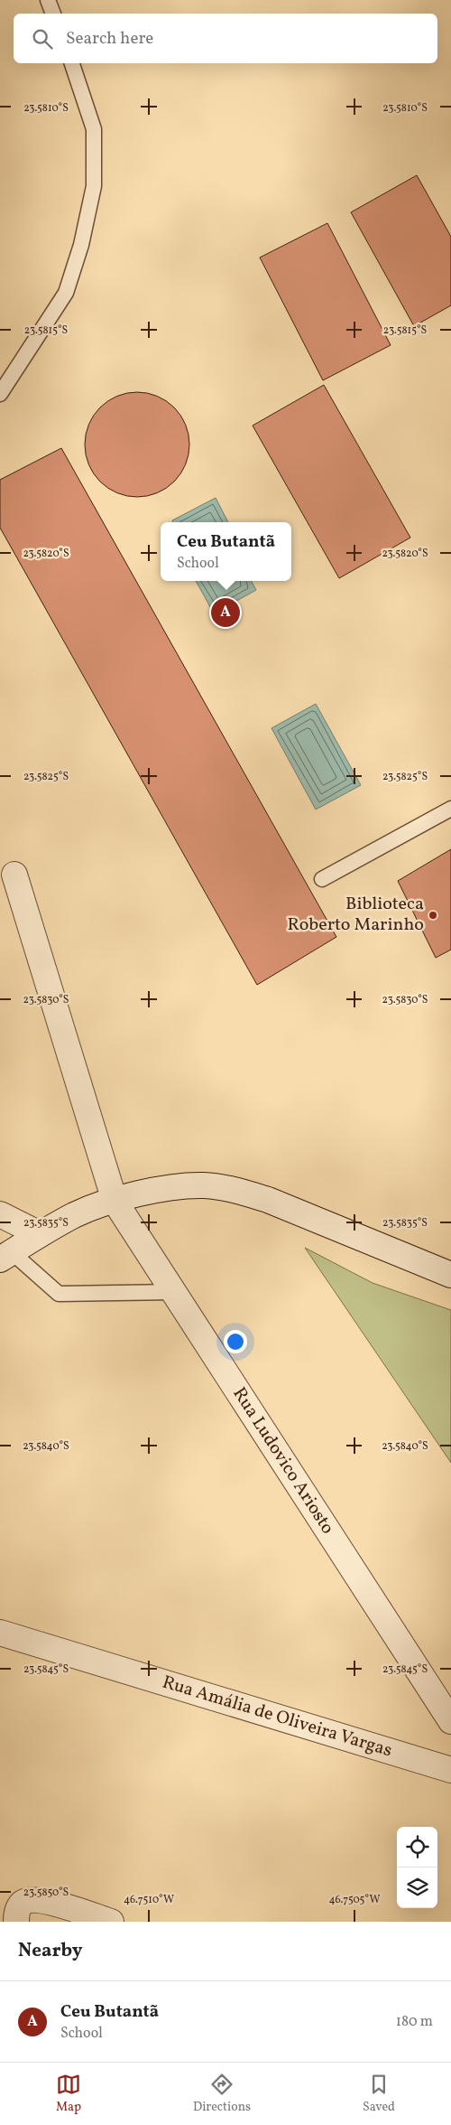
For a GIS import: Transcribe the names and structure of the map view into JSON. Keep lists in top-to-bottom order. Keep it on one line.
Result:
{"streets":{"street":["Rua Ludovico Ariosto","Rua Amália de Oliveira Vargas"]},"places":["Biblioteca Roberto Marinho"],"page":{"search":"Search here","popup":["Ceu Butantã","School"],"pins":"A","heading":"Nearby","list":[{"mark":"A","name":"Ceu Butantã","note":"School","value":"180 m"}],"nav":["Map","Directions","Saved"]},"coordinates":["23.5810°S","23.5815°S","23.5820°S","23.5825°S","23.5830°S","23.5835°S","23.5840°S","23.5845°S","23.5850°S","46.7510°W","46.7505°W"]}
